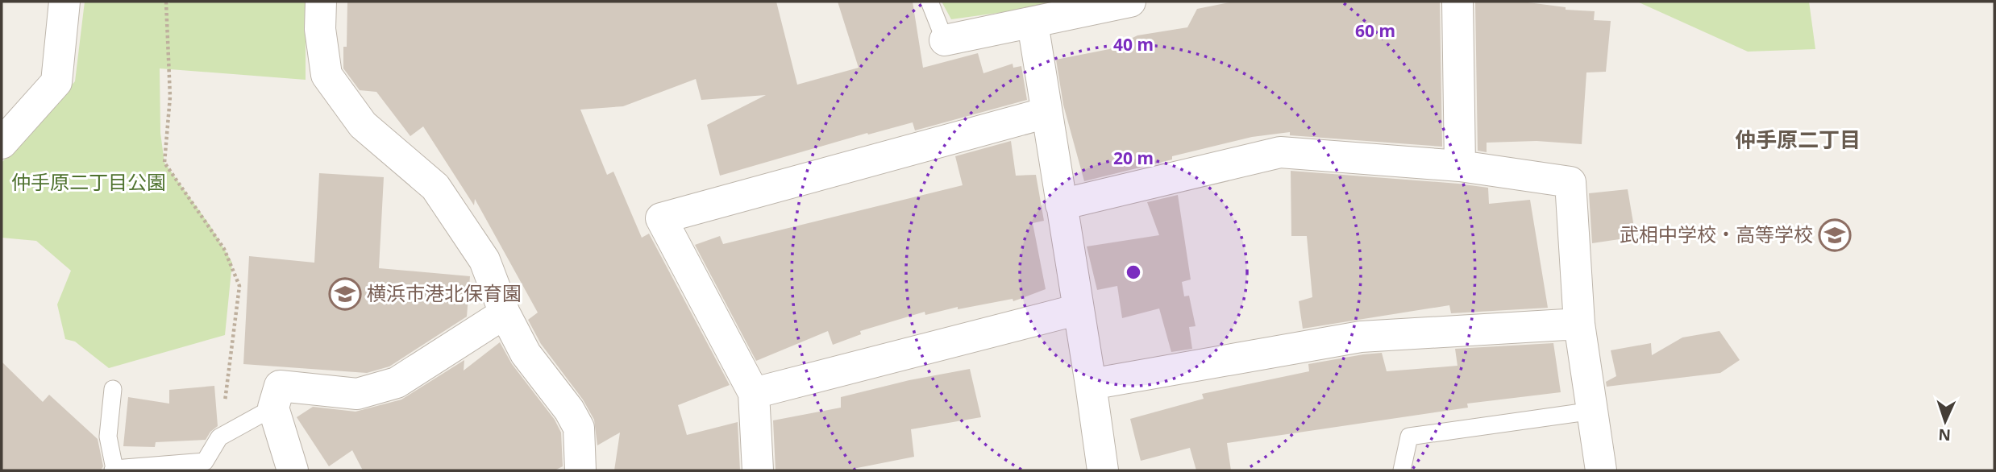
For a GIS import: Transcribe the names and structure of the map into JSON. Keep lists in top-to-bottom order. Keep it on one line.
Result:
{"districts":["仲手原二丁目"],"parks":["仲手原二丁目公園"],"places":{"school or university":["武相中学校・高等学校","横浜市港北保育園"]},"north":"bottom","rings":["60 m","40 m","20 m"]}
